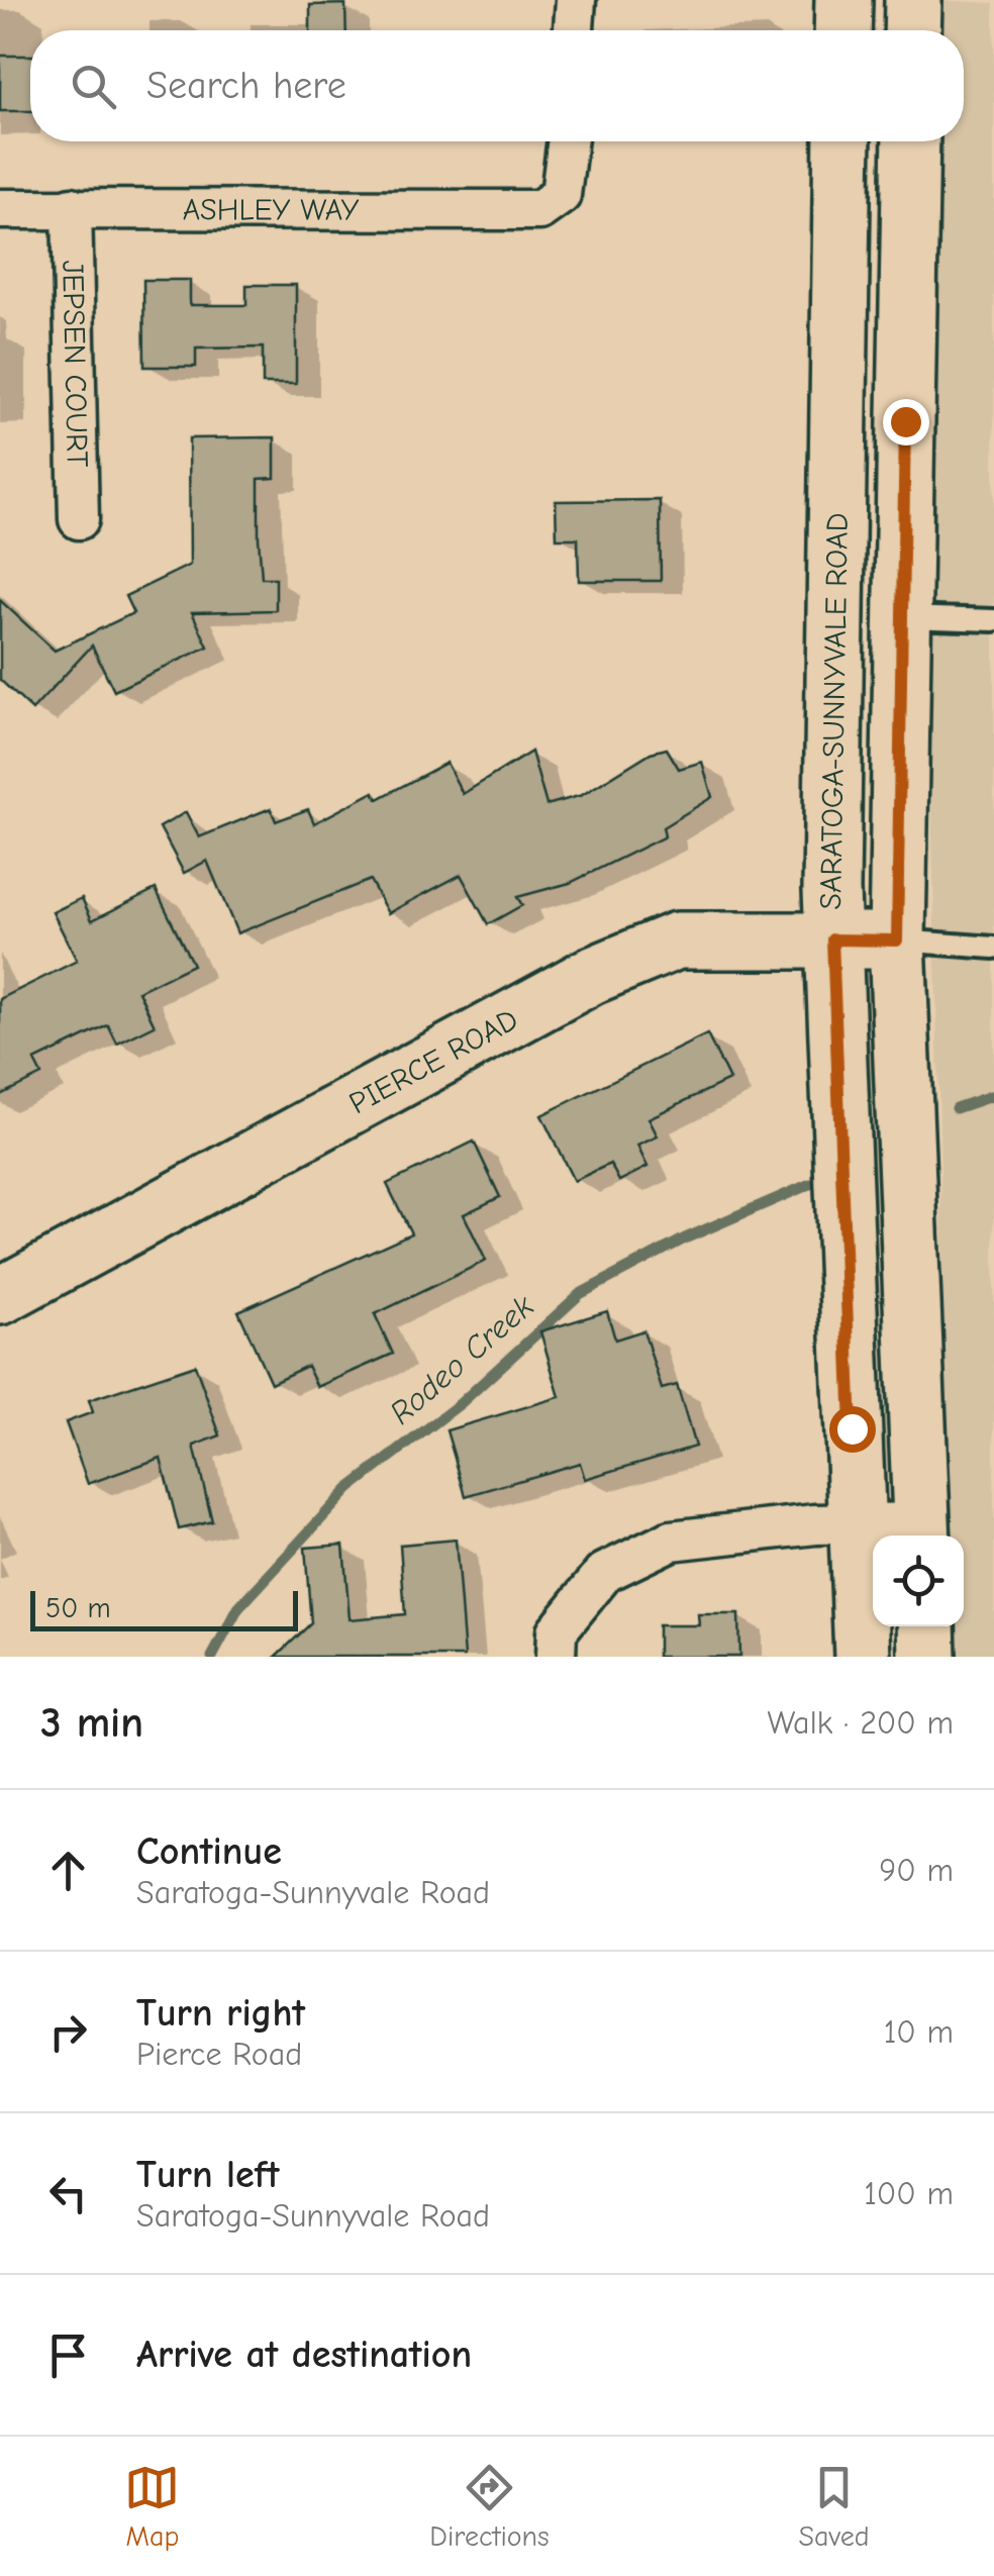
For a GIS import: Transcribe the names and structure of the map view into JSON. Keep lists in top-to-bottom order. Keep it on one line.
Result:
{"streets":{"main road":["SARATOGA-SUNNYVALE ROAD","PIERCE ROAD"],"street":["ASHLEY WAY","JEPSEN COURT"]},"crossings":[["ASHLEY WAY","JEPSEN COURT"],["SARATOGA-SUNNYVALE ROAD","PIERCE ROAD"]],"water":["Rodeo Creek"],"scale_bar":"50 m","page":{"search":"Search here","scale":"50 m","heading":["3 min","Walk · 200 m"],"list":[["Continue","Saratoga-Sunnyvale Road","90 m"],["Turn right","Pierce Road","10 m"],["Turn left","Saratoga-Sunnyvale Road","100 m"],"Arrive at destination"],"nav":["Map","Directions","Saved"]}}
